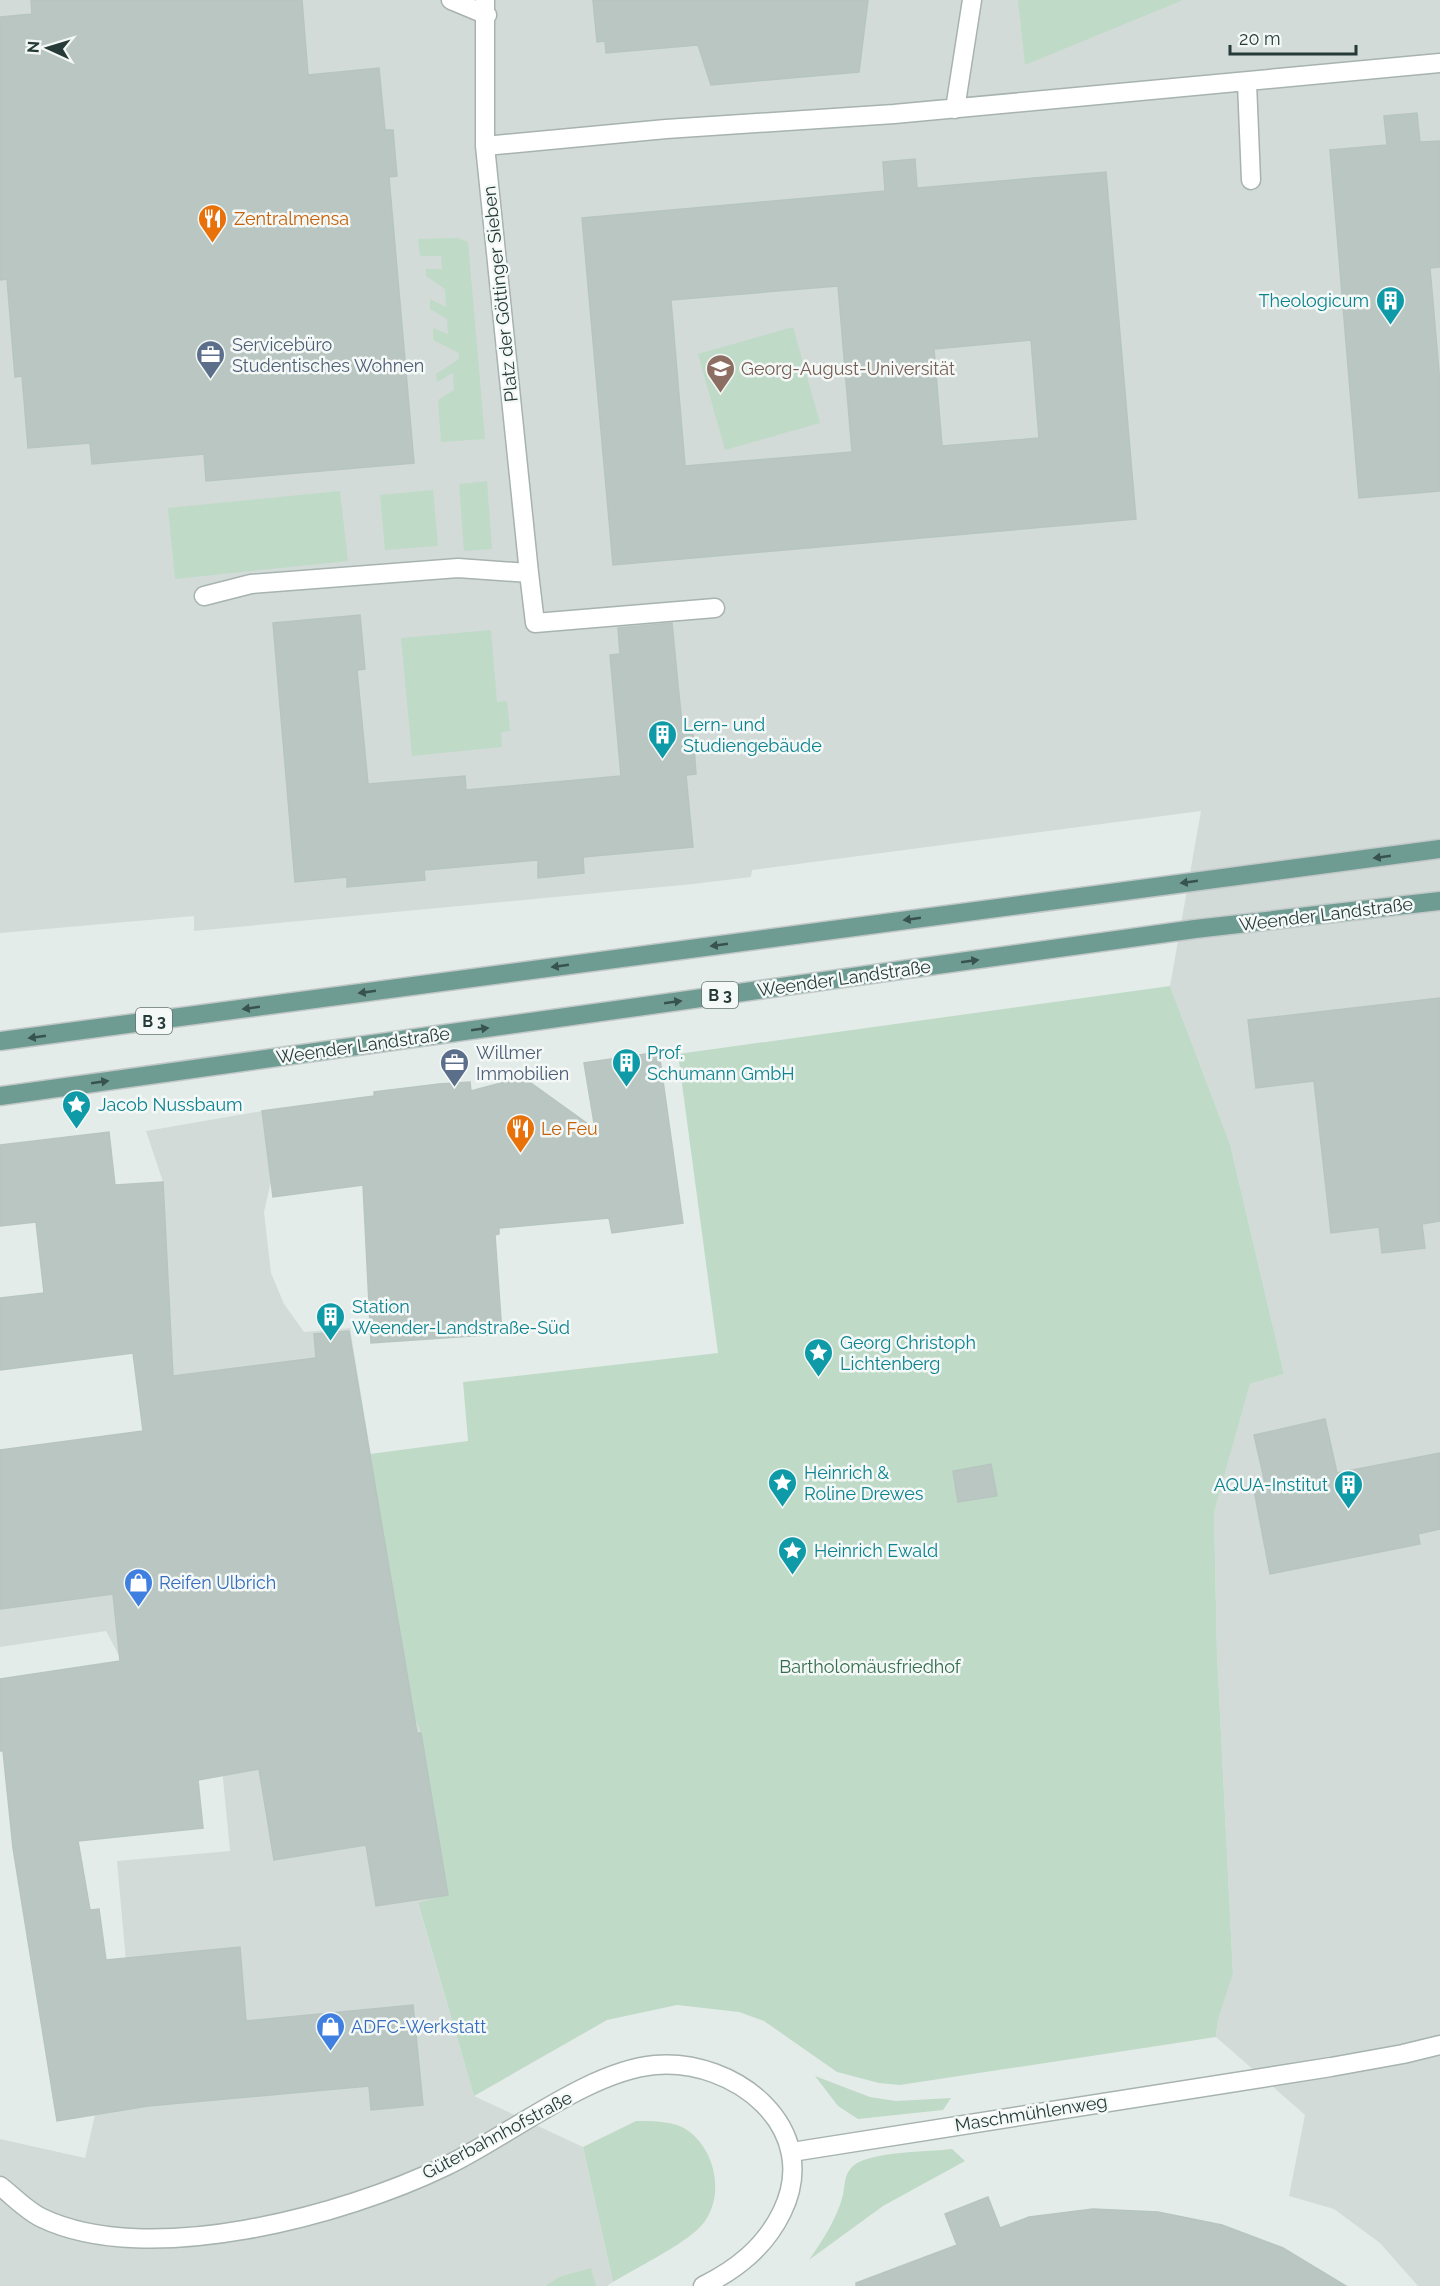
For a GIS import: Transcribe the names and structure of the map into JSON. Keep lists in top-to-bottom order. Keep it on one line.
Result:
{"streets":{"main road":["Weender Landstraße","B 3"],"street":["Platz der Göttinger Sieben","Maschmühlenweg","Güterbahnhofstraße"]},"crossings":[["Maschmühlenweg","Güterbahnhofstraße"]],"parks":["Bartholomäusfriedhof"],"places":{"restaurant":["Zentralmensa","Le Feu"],"building":["Theologicum","Lern- und Studiengebäude","Prof. Schumann GmbH","Station Weender-Landstraße-Süd","AQUA-Institut"],"office":["Servicebüro Studentisches Wohnen","Willmer Immobilien"],"school or university":["Georg-August-Universität"],"place":["Jacob Nussbaum","Georg Christoph Lichtenberg","Heinrich & Roline Drewes","Heinrich Ewald"],"shop":["Reifen Ulbrich","ADFC-Werkstatt"]},"scale_bar":"20 m","north":"left"}
